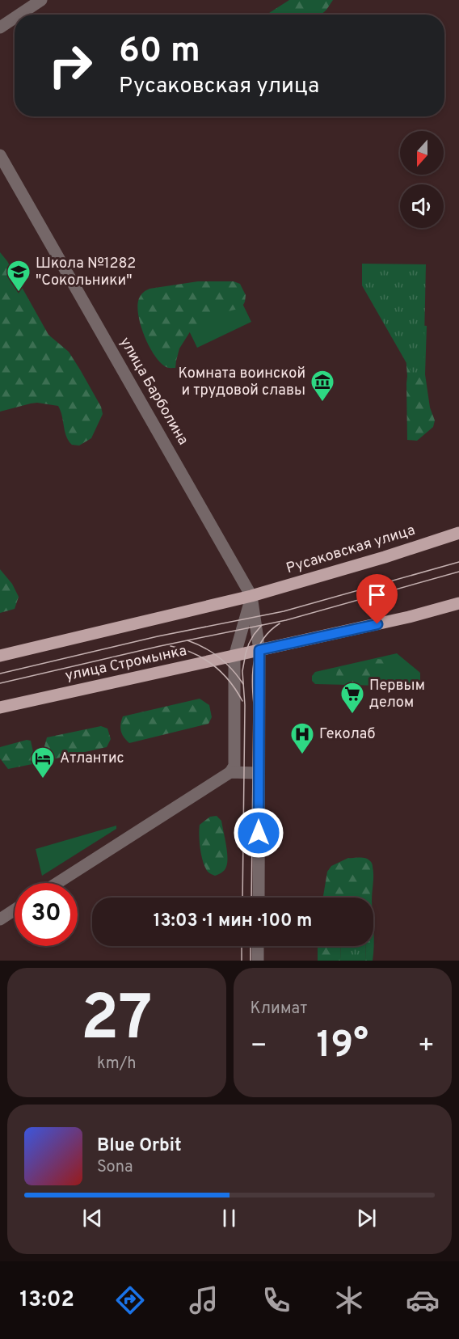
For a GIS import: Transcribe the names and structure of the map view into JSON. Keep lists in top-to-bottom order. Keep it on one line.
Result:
{"streets":{"main road":["Русаковская улица","улица Стромынка"],"street":["улица Барболина"]},"crossings":[["улица Барболина","Русаковская улица"],["улица Барболина","улица Стромынка"]],"places":{"school or university":["Школа №1282 \"Сокольники\""],"museum":["Комната воинской и трудовой славы"],"supermarket":["Первым делом"],"hospital":["Геколаб"],"hotel":["Атлантис"]},"north":"bottom","page":{"turn":["60 m","Русаковская улица"],"limit":"30","trip":"13:03 · 1 мин · 100 m","tile":[["27","km/h"],"Климат"],"heat":["−","19°","+"],"song":["Blue Orbit","Sona"],"tabs":"13:02"}}
